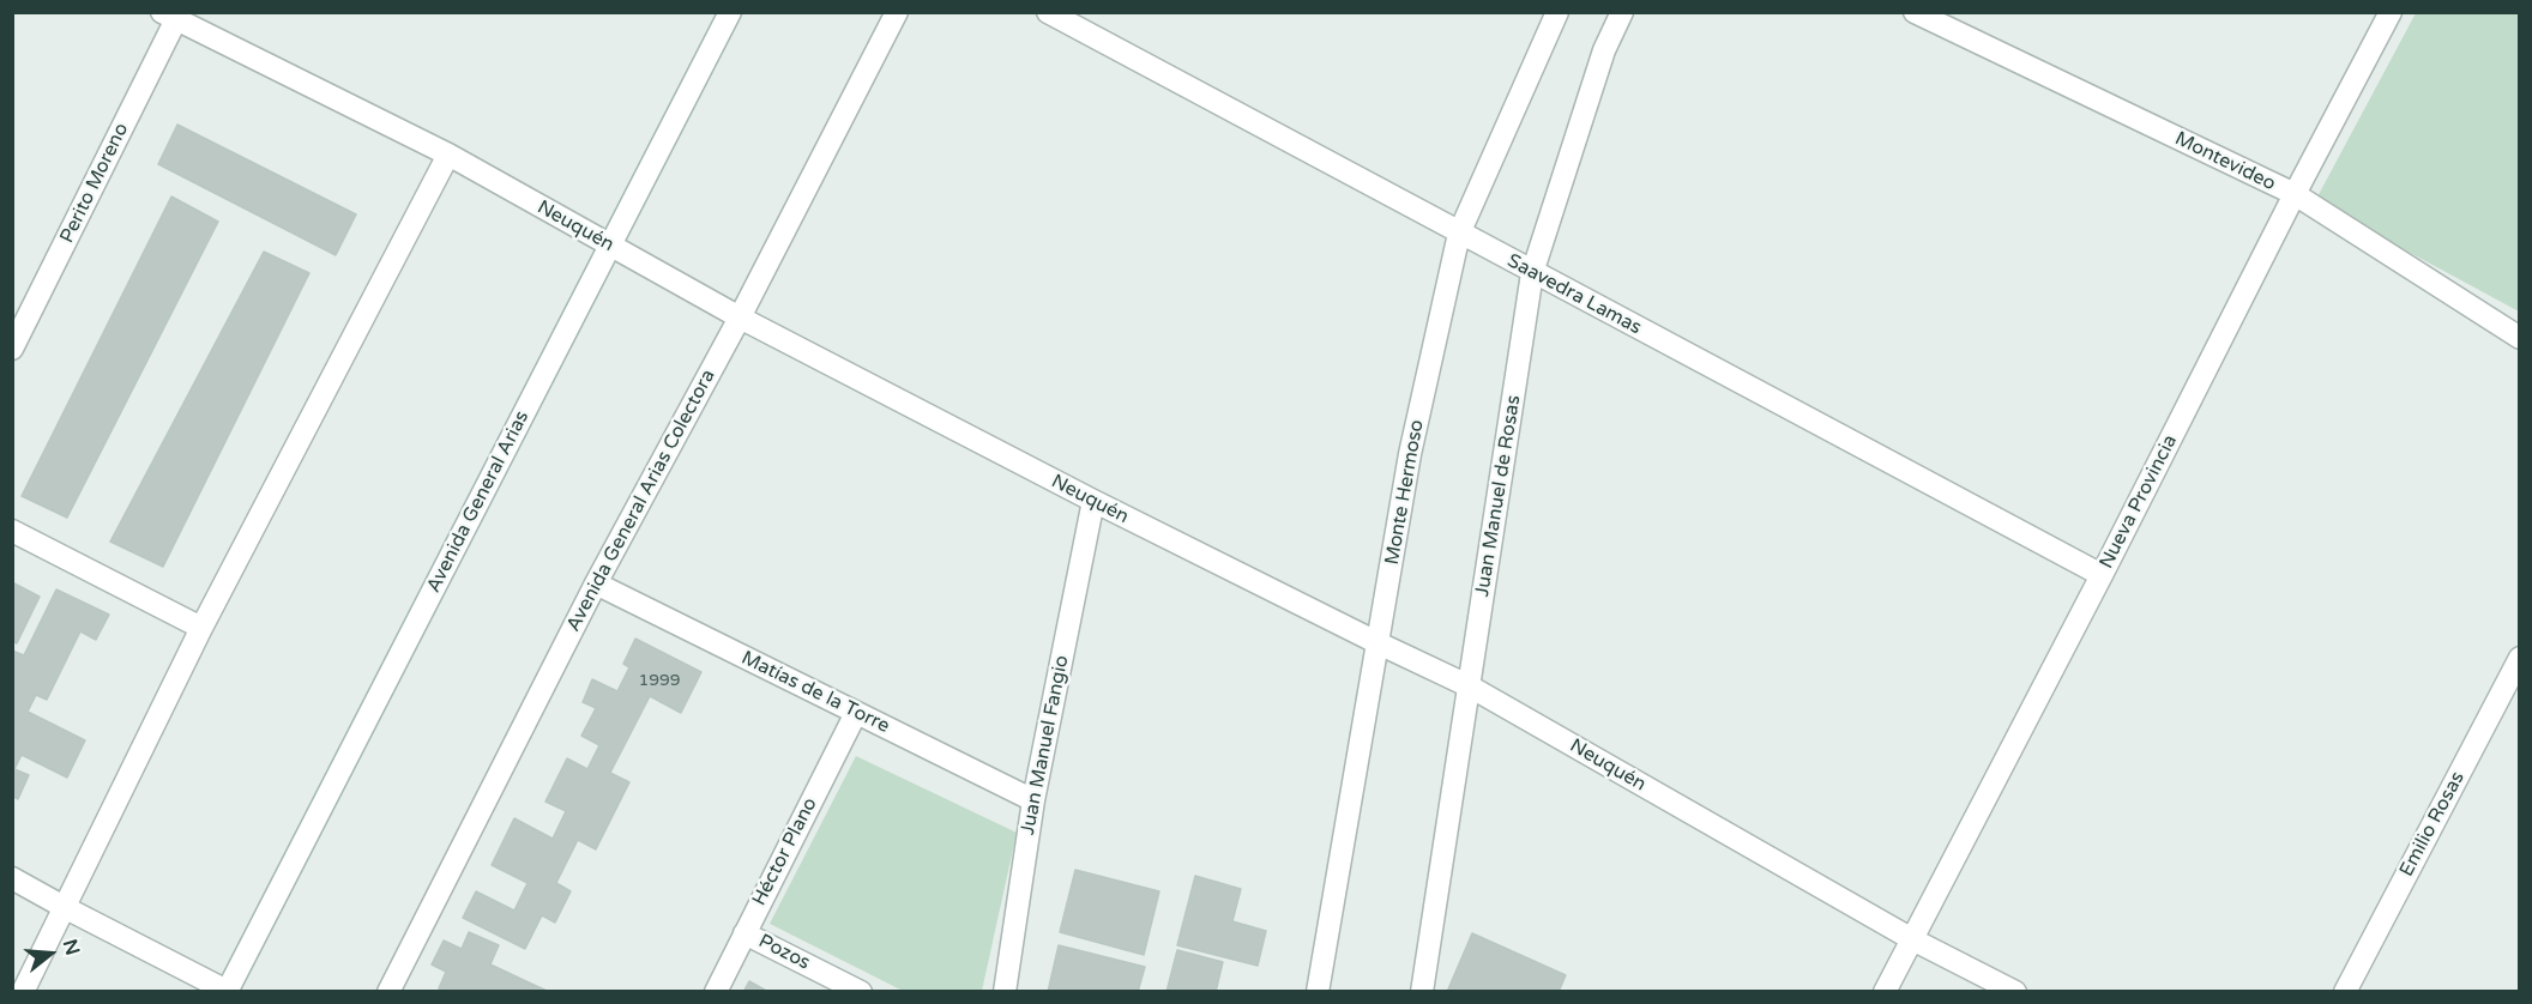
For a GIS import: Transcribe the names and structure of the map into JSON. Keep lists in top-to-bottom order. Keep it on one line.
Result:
{"streets":{"street":["Montevideo","Perito Moreno","Neuquén","Saavedra Lamas","Monte Hermoso","Juan Manuel de Rosas","Avenida General Arias Colectora","Avenida General Arias","Nueva Provincia","Matías de la Torre","Juan Manuel Fangio","Emilio Rosas","Héctor Plano","Pozos"]},"crossings":[["Montevideo","Nueva Provincia"],["Perito Moreno","Neuquén"],["Neuquén","Monte Hermoso"],["Neuquén","Juan Manuel de Rosas"],["Neuquén","Avenida General Arias Colectora"],["Neuquén","Avenida General Arias"],["Neuquén","Nueva Provincia"],["Neuquén","Juan Manuel Fangio"],["Saavedra Lamas","Monte Hermoso"],["Saavedra Lamas","Juan Manuel de Rosas"],["Saavedra Lamas","Nueva Provincia"],["Avenida General Arias Colectora","Matías de la Torre"],["Matías de la Torre","Juan Manuel Fangio"],["Matías de la Torre","Héctor Plano"],["Héctor Plano","Pozos"]],"house_numbers":["1999"],"north":"right"}
